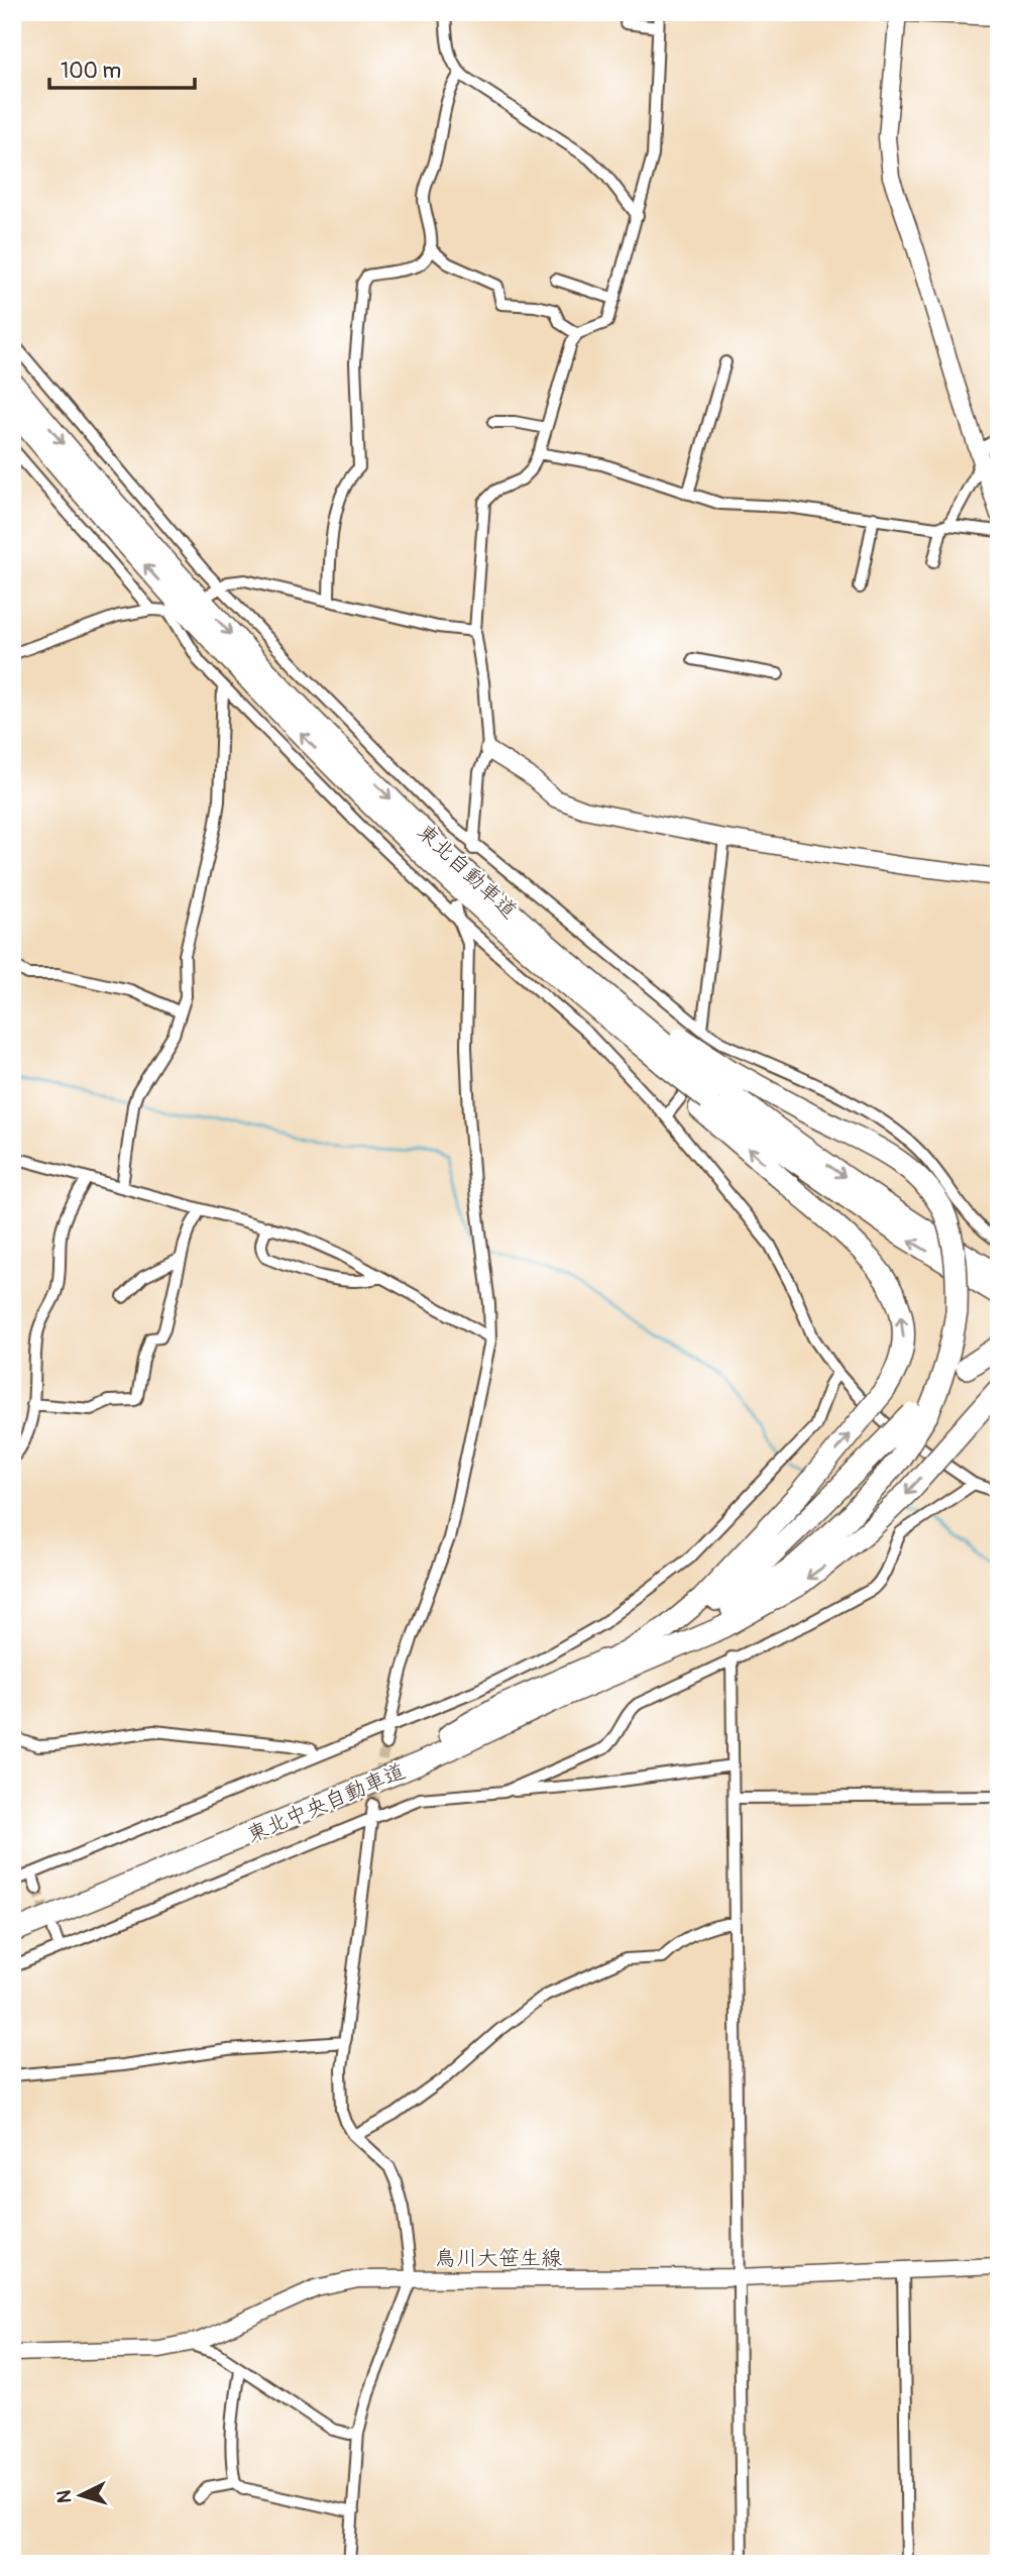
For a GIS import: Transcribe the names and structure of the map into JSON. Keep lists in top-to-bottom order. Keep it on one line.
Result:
{"streets":{"highway":["東北自動車道","東北中央自動車道"],"street":["鳥川大笹生線"]},"scale_bar":"100 m","north":"left"}
